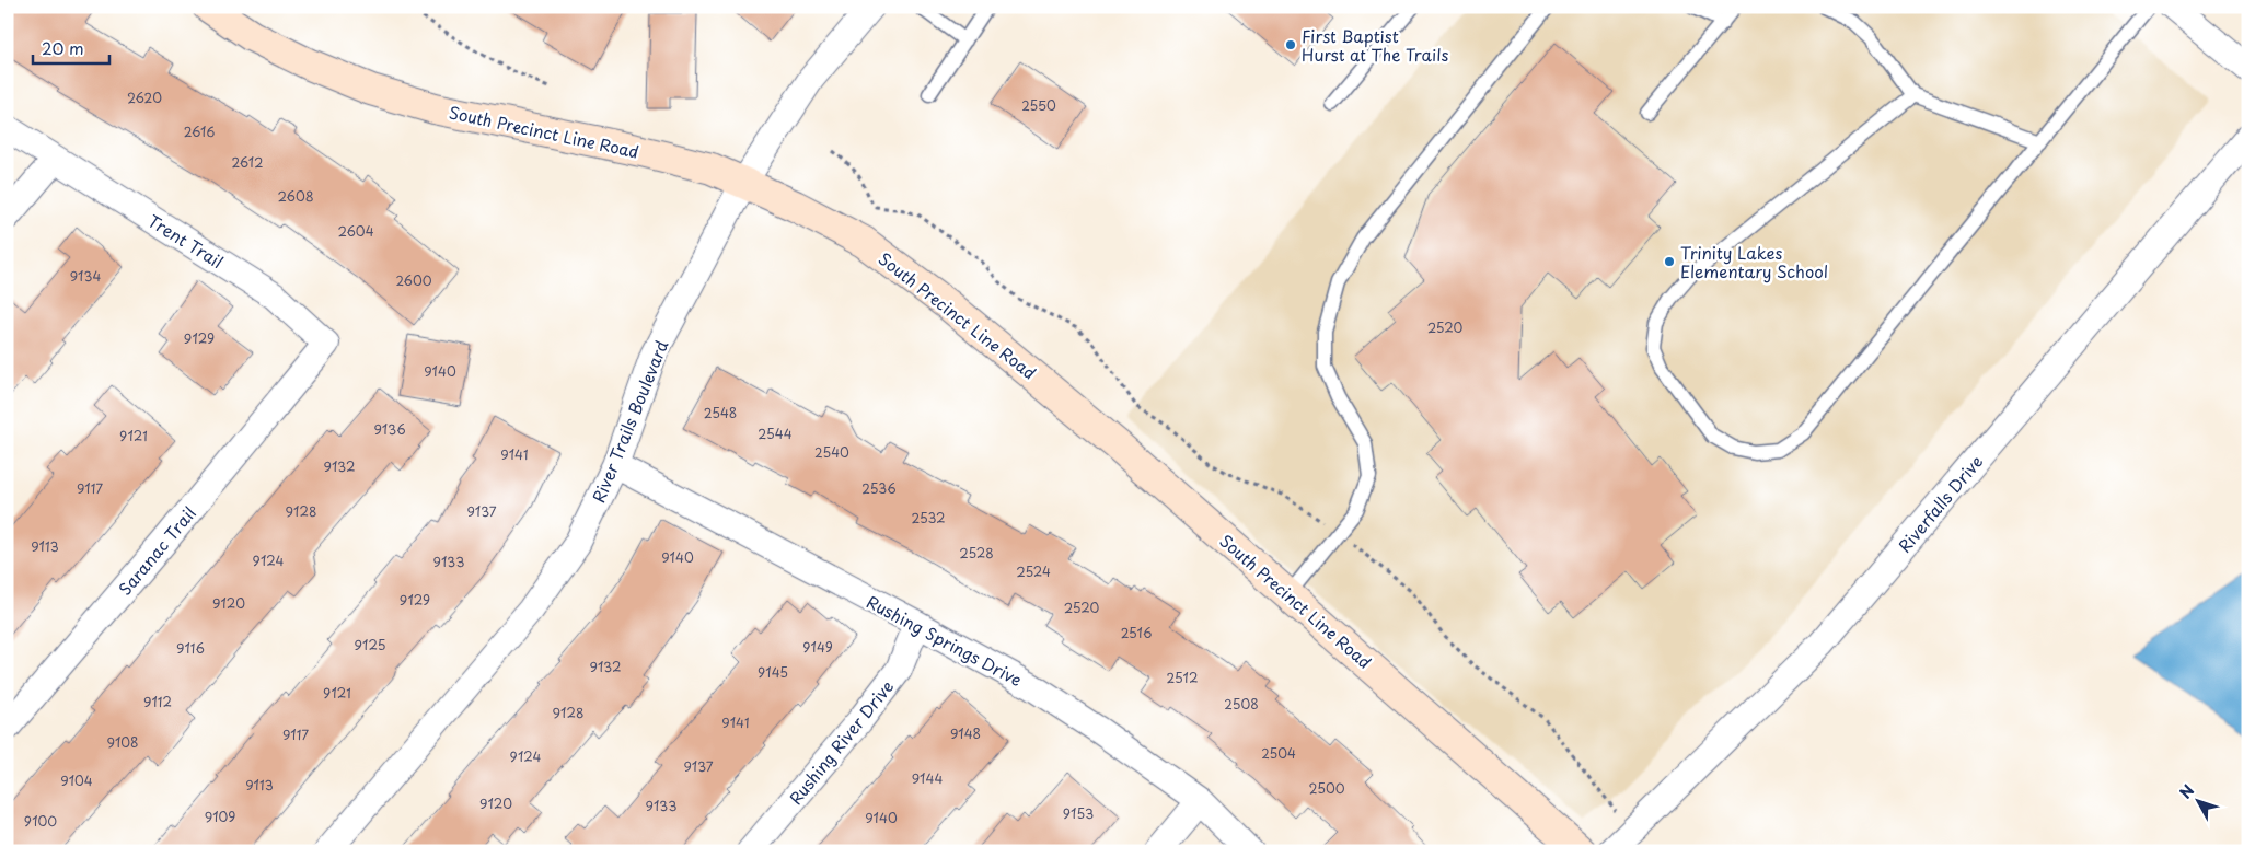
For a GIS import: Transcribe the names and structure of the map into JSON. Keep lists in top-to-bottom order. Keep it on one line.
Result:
{"streets":{"main road":["South Precinct Line Road"],"street":["Trent Trail","River Trails Boulevard","Riverfalls Drive","Saranac Trail","Rushing Springs Drive","Rushing River Drive"]},"crossings":[["South Precinct Line Road","River Trails Boulevard"],["Trent Trail","Saranac Trail"],["River Trails Boulevard","Rushing Springs Drive"],["Rushing Springs Drive","Rushing River Drive"]],"places":["First Baptist Hurst at The Trails","Trinity Lakes Elementary School"],"house_numbers":["2620","2550","2616","2612","2608","2604","9134","2600","2520","9129","9140","2548","9136","2544","9121","2540","9141","9132","9117","2536","9128","9137","2532","9113","2528","9140","9124","9133","2524","9129","9120","2520","2516","9125","9149","9116","9132","9145","2512","9121","9112","2508","9128","9141","9148","9117","9108","2504","9124","9137","9144","9104","9113","2500","9120","9133","9153","9109","9140","9100"],"scale_bar":"20 m","north":"top left"}
